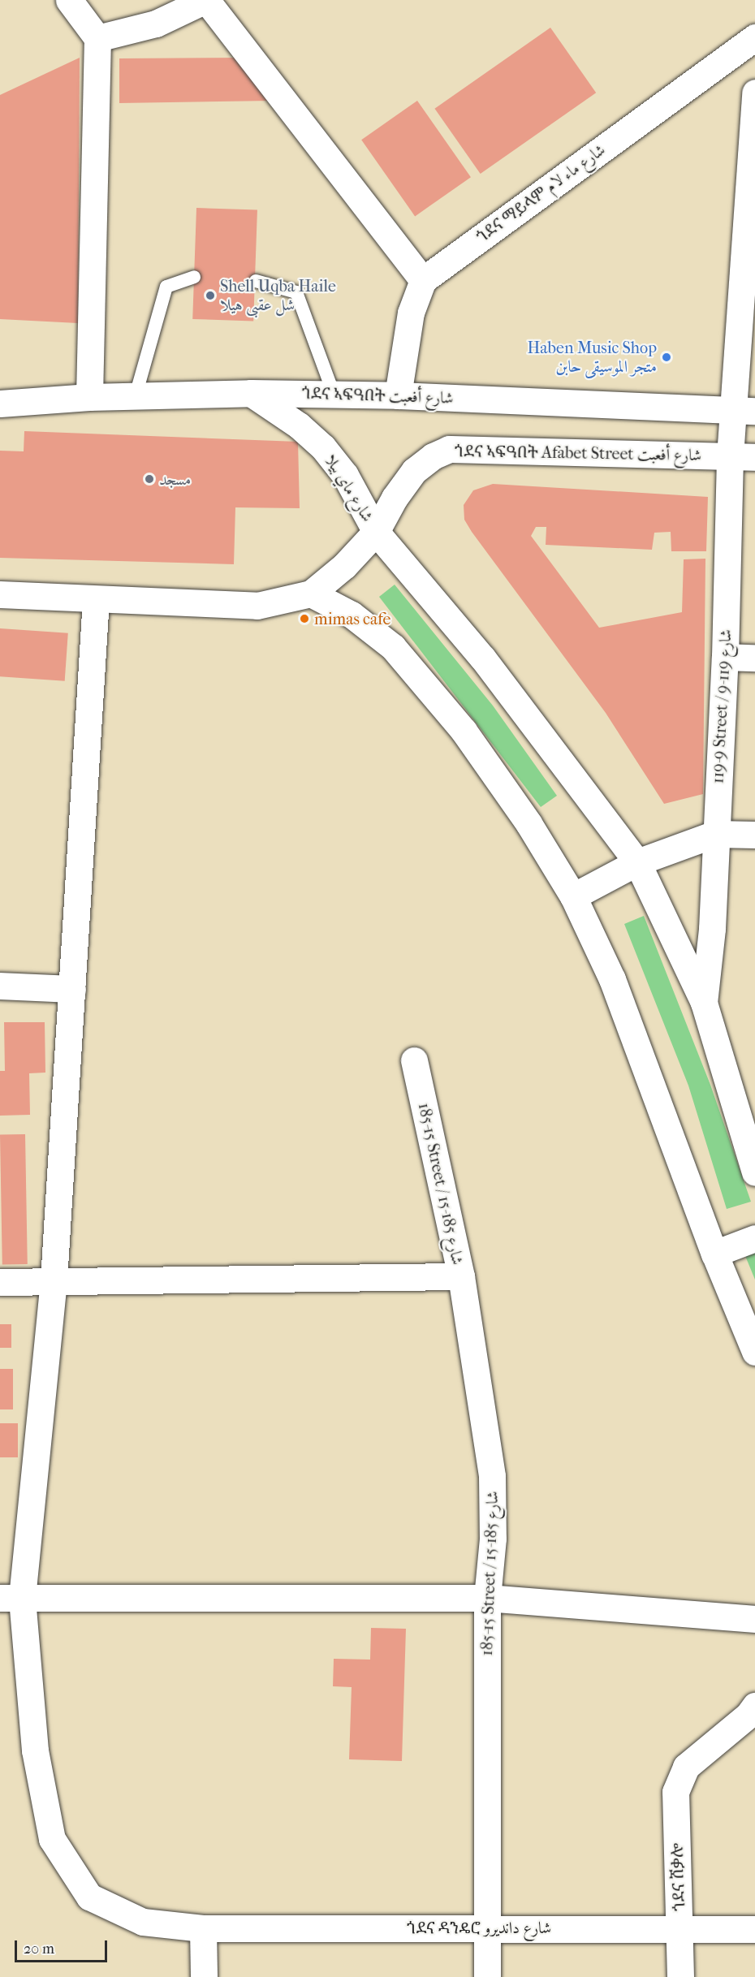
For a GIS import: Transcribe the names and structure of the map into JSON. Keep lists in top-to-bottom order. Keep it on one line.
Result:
{"streets":{"main road":["ጎደና ማይላም شارع ماء لام","ጎደና ኣፍዓበት شارع أفعبت","ጎደና ኣፍዓበት Afabet Street شارع أفعبت","شارع ماي بيلا","119-9 Street / شارع 119-9","185-15 Street / شارع 185-15","ጎደና ሸቃሎ","ጎደና ዳንዴሮ شارع دانديرو"]},"crossings":[["ጎደና ኣፍዓበት شارع أفعبت","شارع ماي بيلا"],["ጎደና ኣፍዓበት شارع أفعبت","119-9 Street / شارع 119-9"],["ጎደና ኣፍዓበት Afabet Street شارع أفعبت","شارع ماي بيلا"],["ጎደና ኣፍዓበት Afabet Street شارع أفعبت","119-9 Street / شارع 119-9"],["ጎደና ኣፍዓበት Afabet Street شارع أفعبت","ጎደና ዳንዴሮ شارع دانديرو"],["شارع ماي بيلا","119-9 Street / شارع 119-9"],["185-15 Street / شارع 185-15","ጎደና ዳንዴሮ شارع دانديرو"],["ጎደና ሸቃሎ","ጎደና ዳንዴሮ شارع دانديرو"]],"places":["Shell Uqba Haile شل عقبى هيلا","Haben Music Shop متجر الموسيقى حابن","مسجد","mimas cafe"],"scale_bar":"20 m"}
